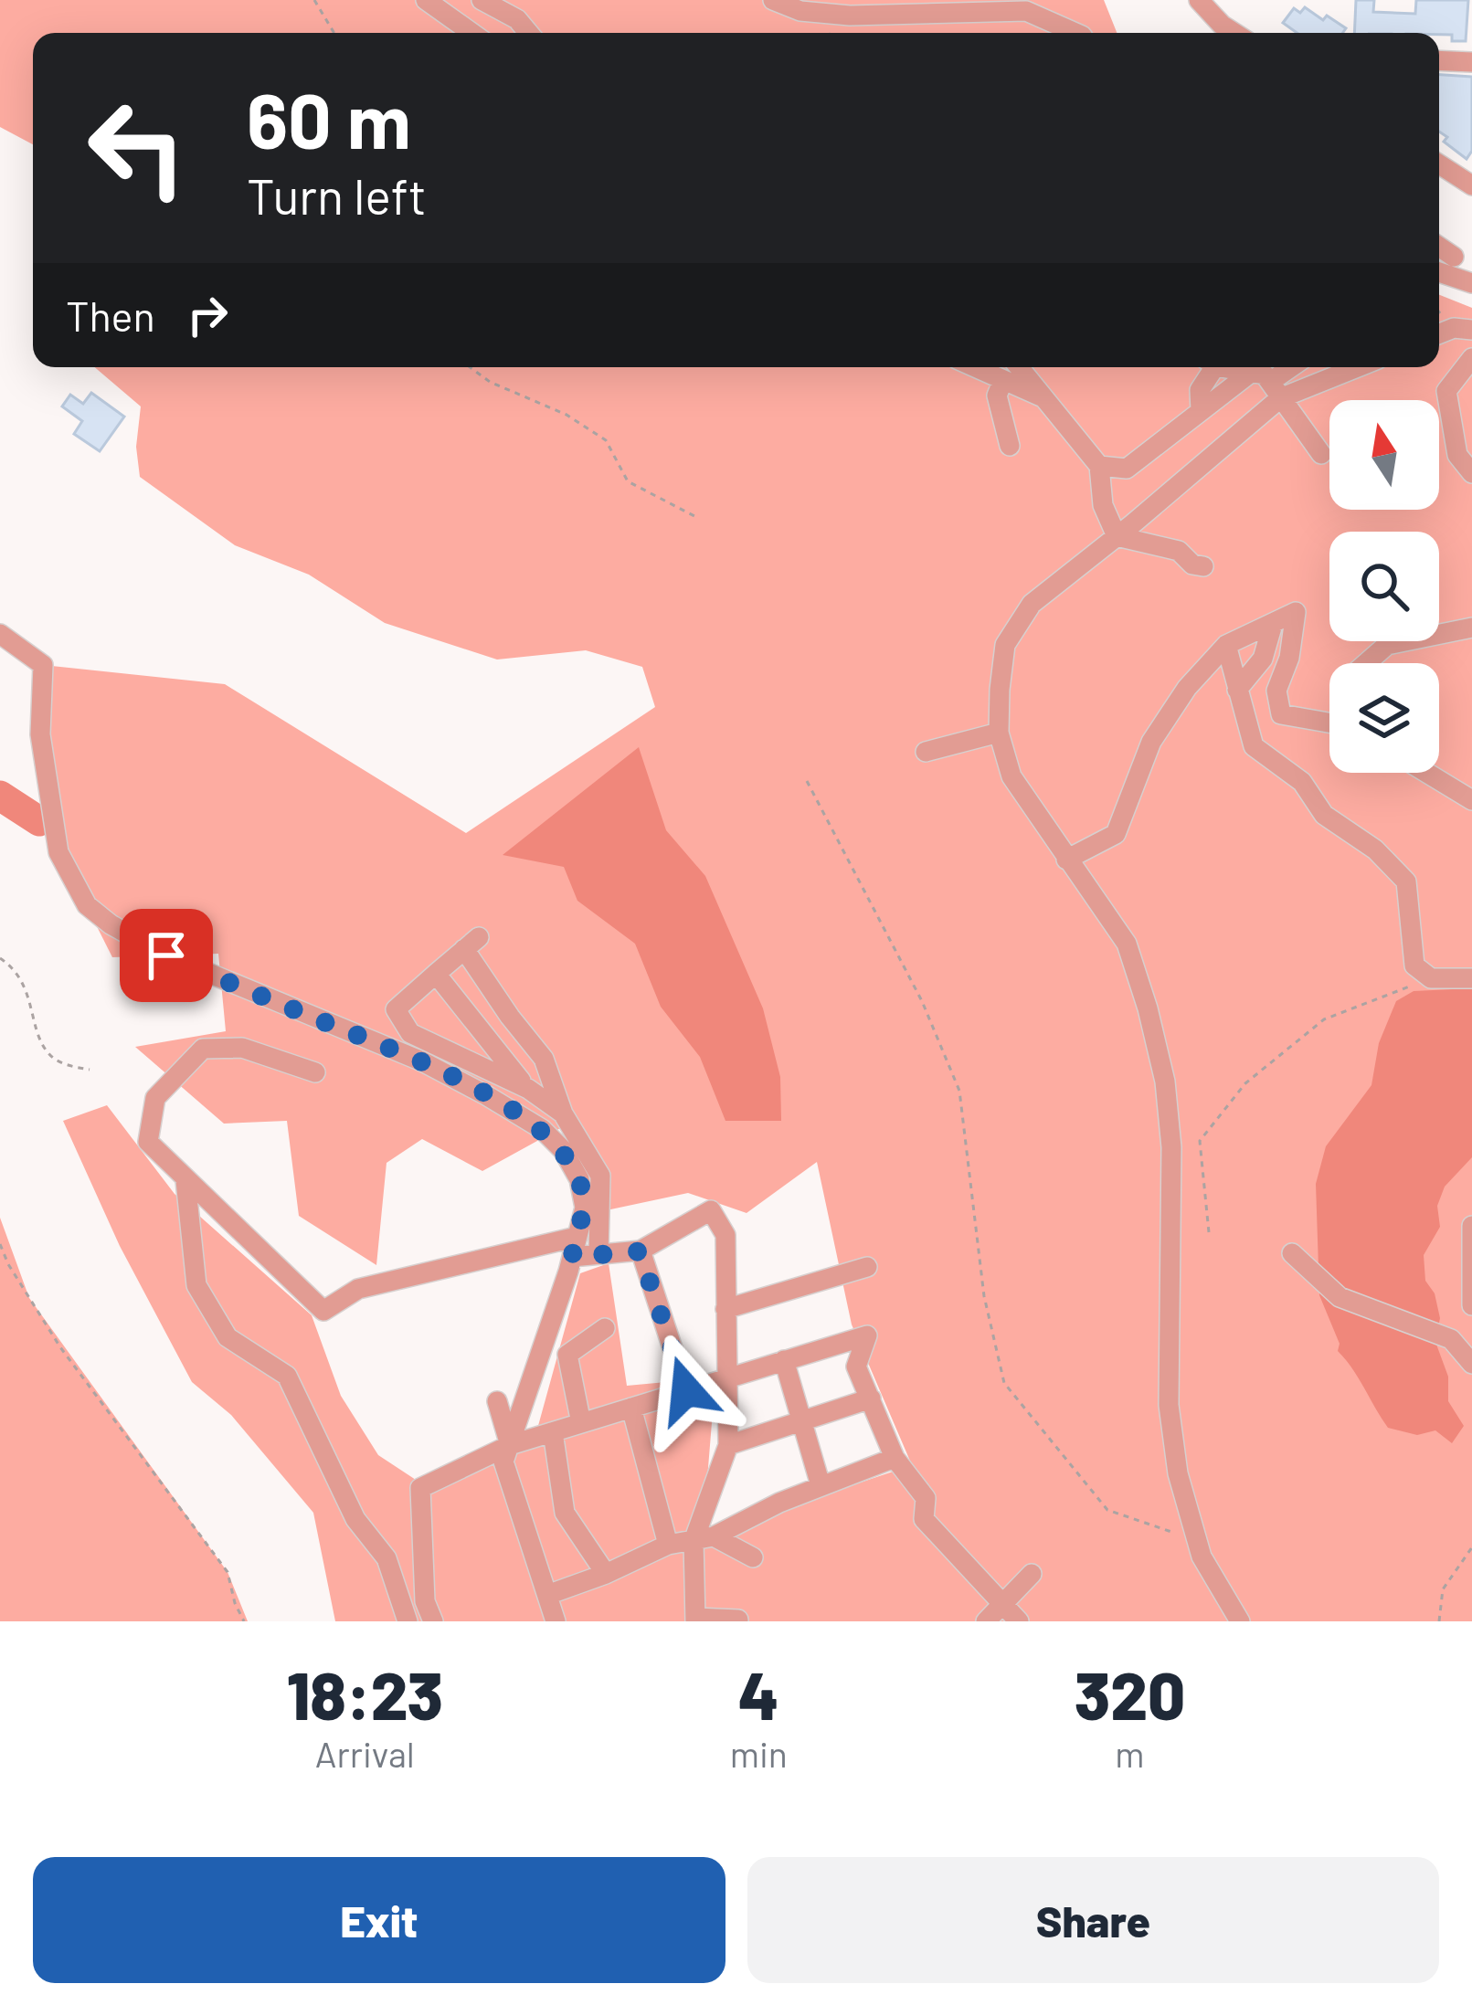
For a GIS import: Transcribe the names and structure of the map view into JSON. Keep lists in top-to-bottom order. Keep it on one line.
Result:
{"north":"top","page":{"turn":["60 m","Turn left"],"then":"Then","eta":["18:23","Arrival","4","min","320","m"],"buttons":["Exit","Share"]}}
